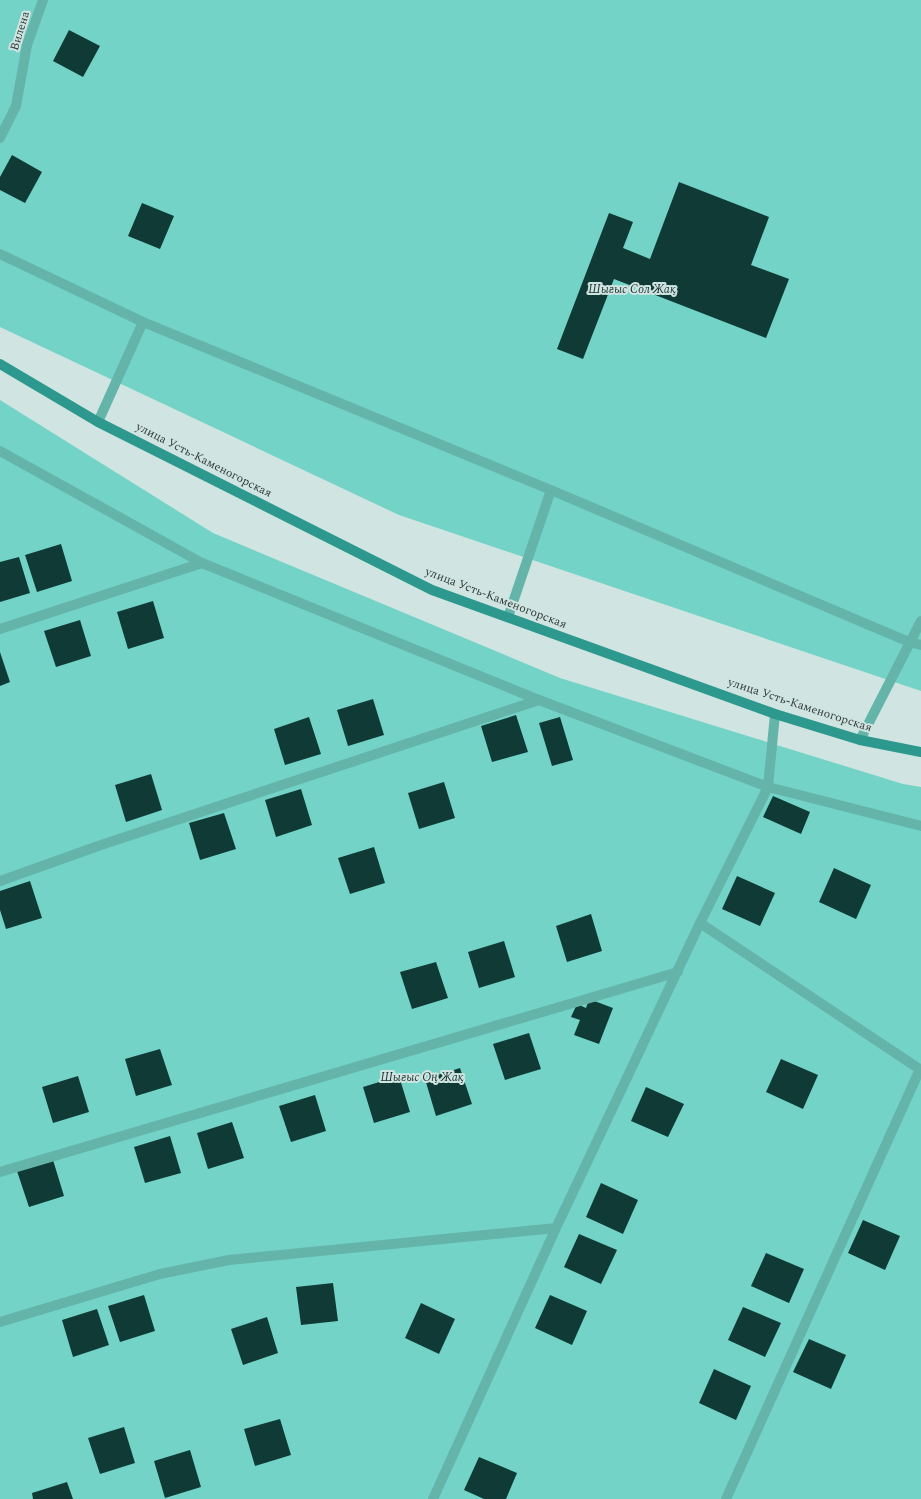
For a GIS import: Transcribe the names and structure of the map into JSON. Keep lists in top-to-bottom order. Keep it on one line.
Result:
{"streets":{"street":["Вилена","улица Усть-Каменогорская"]},"parks":["Шығыс Сол Жақ","Шығыс Оң Жақ"]}
